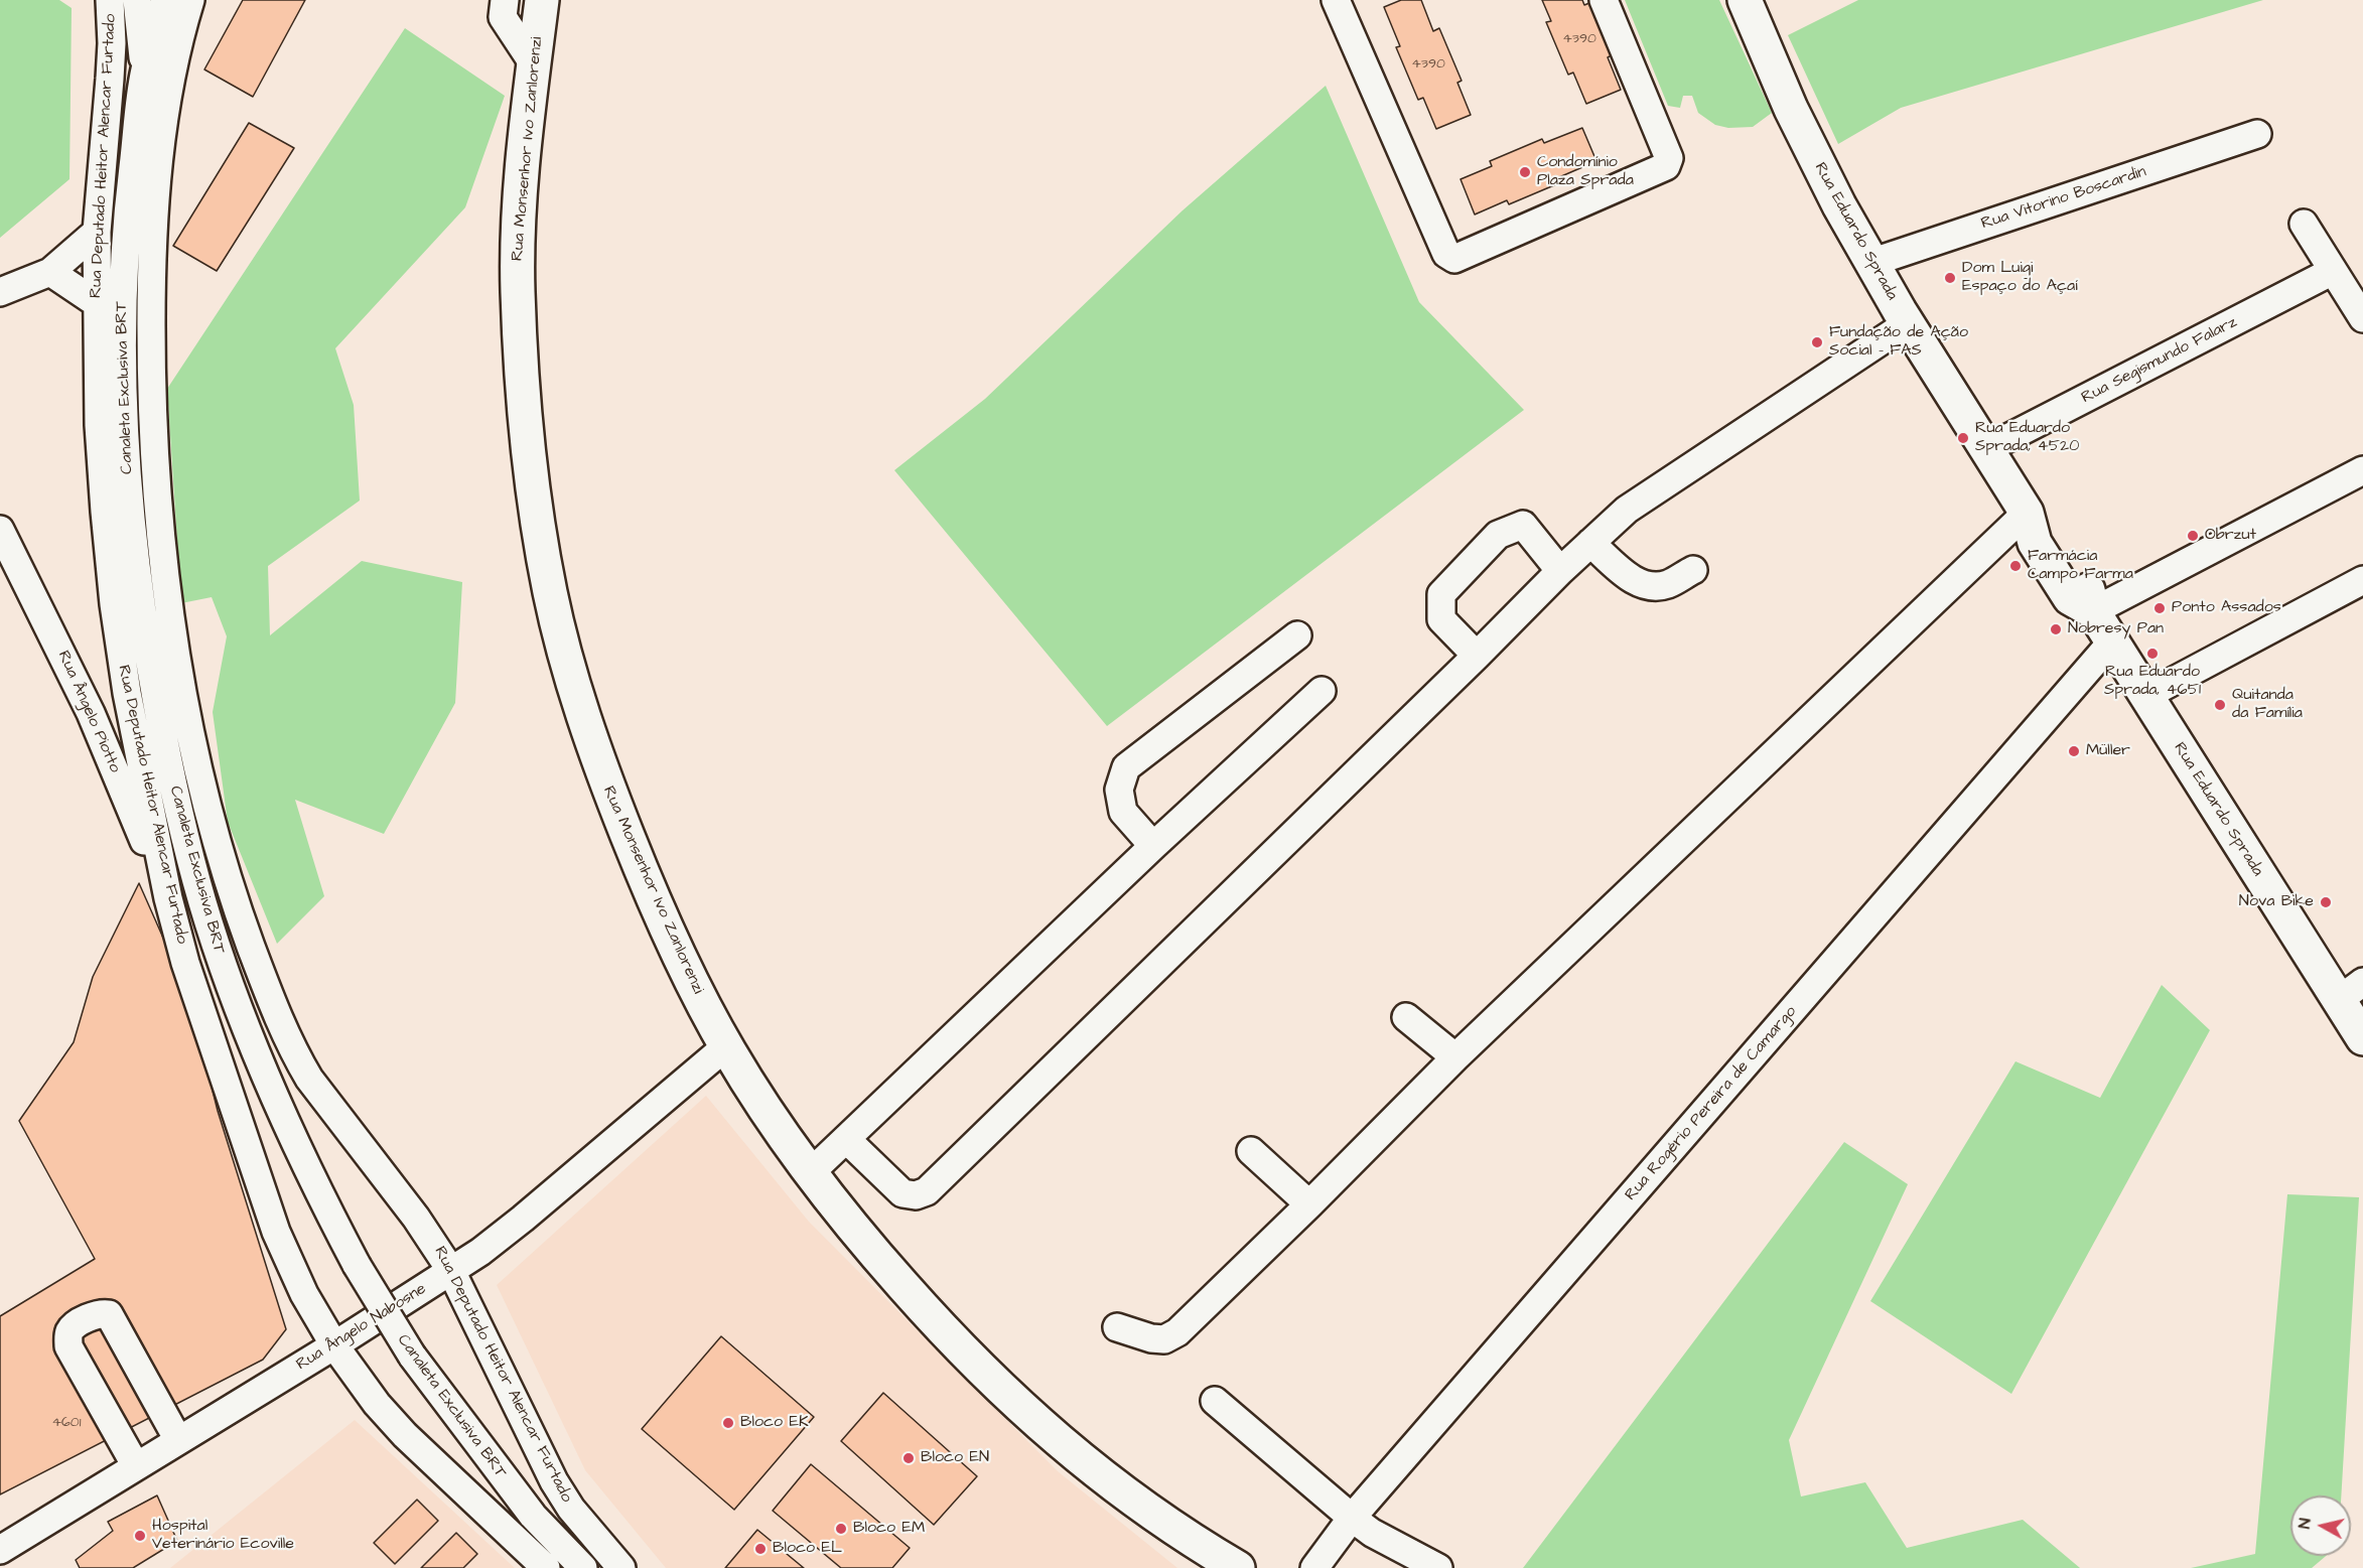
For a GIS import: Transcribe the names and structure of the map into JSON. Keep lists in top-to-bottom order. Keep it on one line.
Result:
{"streets":{"main road":["Rua Monsenhor Ivo Zanlorenzi","Rua Eduardo Sprada"],"street":["Rua Deputado Heitor Alencar Furtado","Rua Vitorino Boscardin","Rua Segismundo Falarz","Canaleta Exclusiva BRT","Rua Ângelo Piotto","Rua Rogério Pereira de Camargo","Rua Ângelo Nabosne"]},"crossings":[["Rua Monsenhor Ivo Zanlorenzi","Rua Ângelo Nabosne"],["Rua Deputado Heitor Alencar Furtado","Rua Ângelo Piotto"],["Rua Deputado Heitor Alencar Furtado","Rua Ângelo Nabosne"],["Rua Vitorino Boscardin","Rua Eduardo Sprada"],["Rua Eduardo Sprada","Rua Segismundo Falarz"],["Rua Eduardo Sprada","Rua Rogério Pereira de Camargo"]],"places":["Condomínio Plaza Sprada","Dom Luigi Espaço do Açaí","Fundação de Ação Social - FAS","Rua Eduardo Sprada, 4520","Obrzut","Farmácia Campo Farma","Ponto Assados","Nobresy Pan","Rua Eduardo Sprada, 4651","Quitanda da Família","Müller","Nova Bike","Bloco EK","Bloco EN","Bloco EM","Hospital Veterinário Ecoville","Bloco EL"],"house_numbers":["4390","4390","4601"],"north":"left"}
